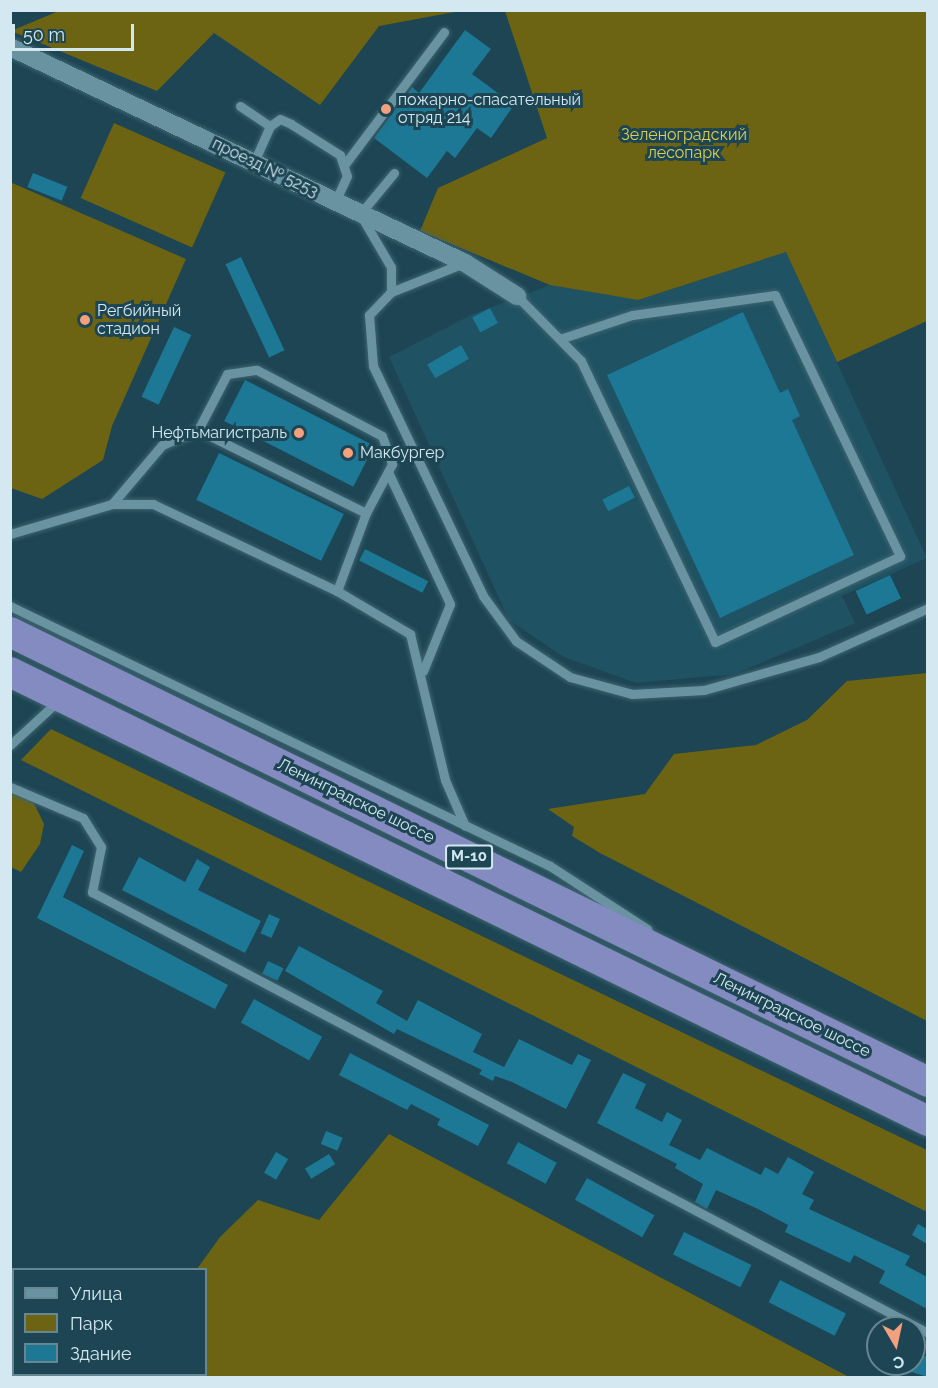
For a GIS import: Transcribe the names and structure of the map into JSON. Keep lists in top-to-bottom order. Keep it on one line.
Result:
{"streets":{"highway":["Ленинградское шоссе","М-10"],"street":["проезд № 5253"]},"parks":["Зеленоградский лесопарк"],"places":["пожарно-спасательный отряд 214","Регбийный стадион","Нефтьмагистраль","Макбургер"],"legend":["Улица","Парк","Здание"],"scale_bar":"50 m","north":"bottom"}
